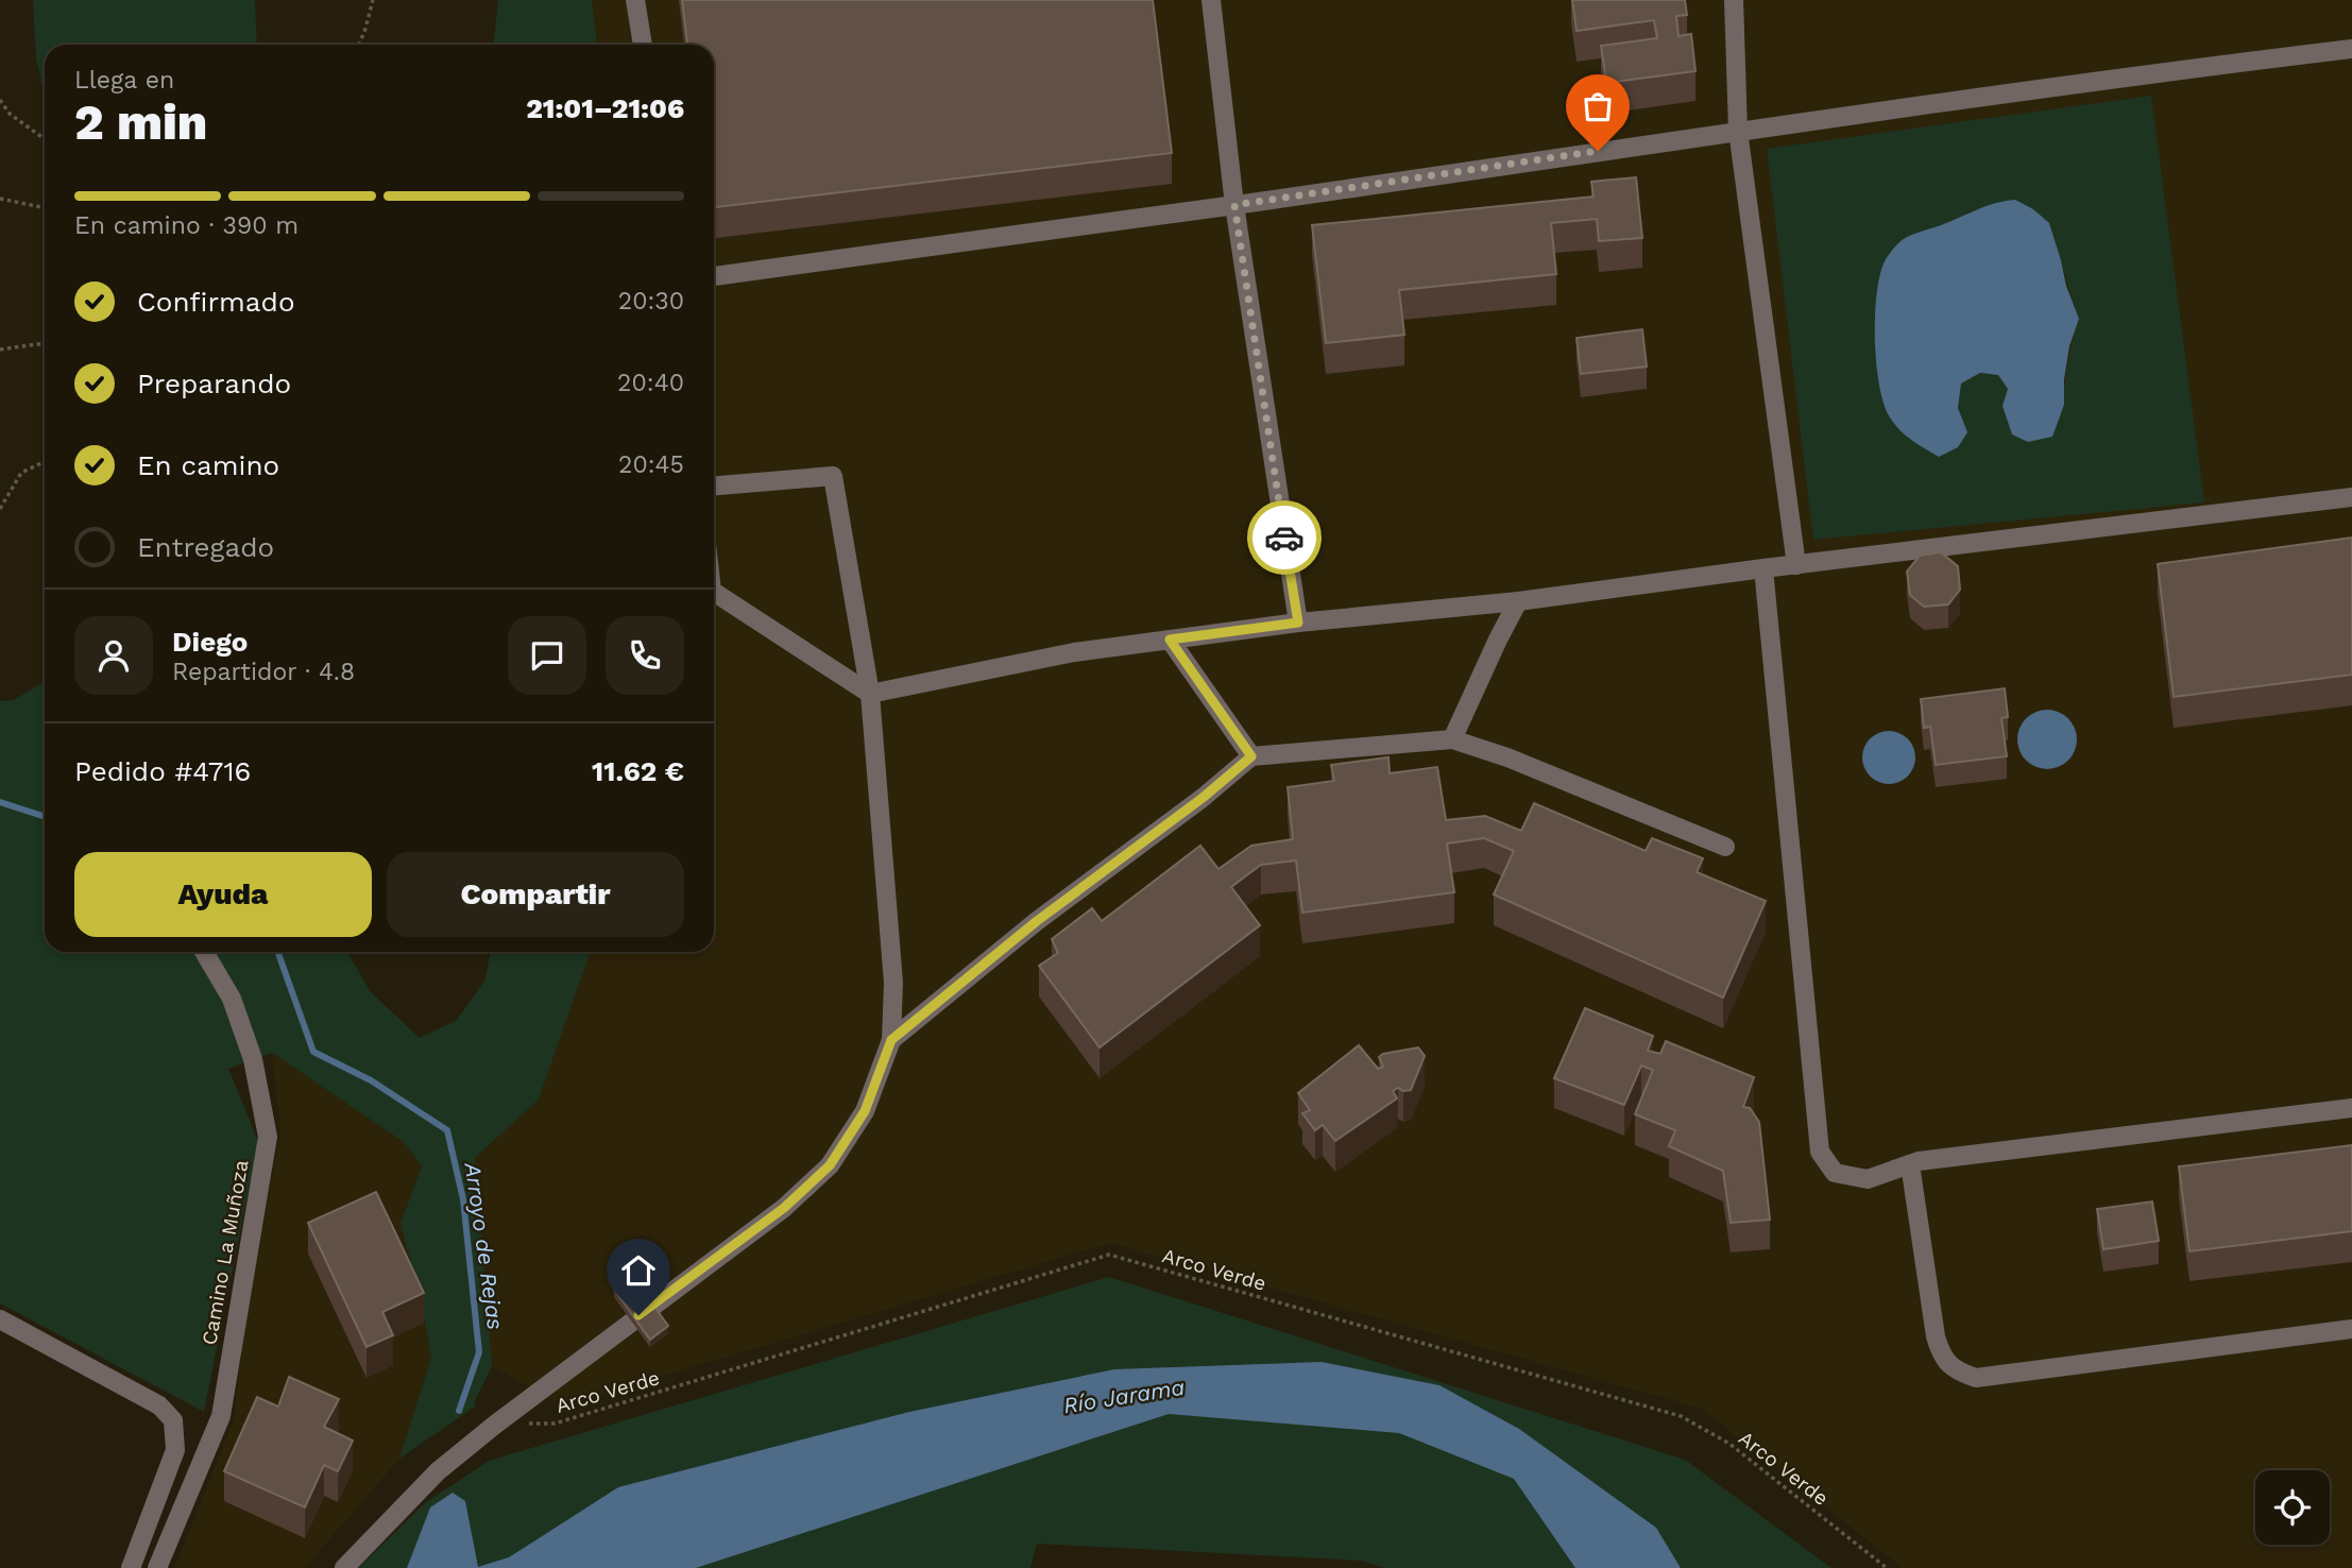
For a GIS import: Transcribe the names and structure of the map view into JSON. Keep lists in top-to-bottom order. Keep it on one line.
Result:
{"streets":{"lane":["Camino La Muñoza"],"path":["Arco Verde"]},"water":["Arroyo de Rejas","Río Jarama"],"page":{"heading":["2 min","Llega en","21:01–21:06"],"panel":["Diego","Repartidor · 4.8","Pedido #4716","11.62 €"],"bar":"En camino · 390 m","list":[["Confirmado","20:30"],["Preparando","20:40"],["En camino","20:45"],"Entregado"],"buttons":["Ayuda","Compartir"]}}
